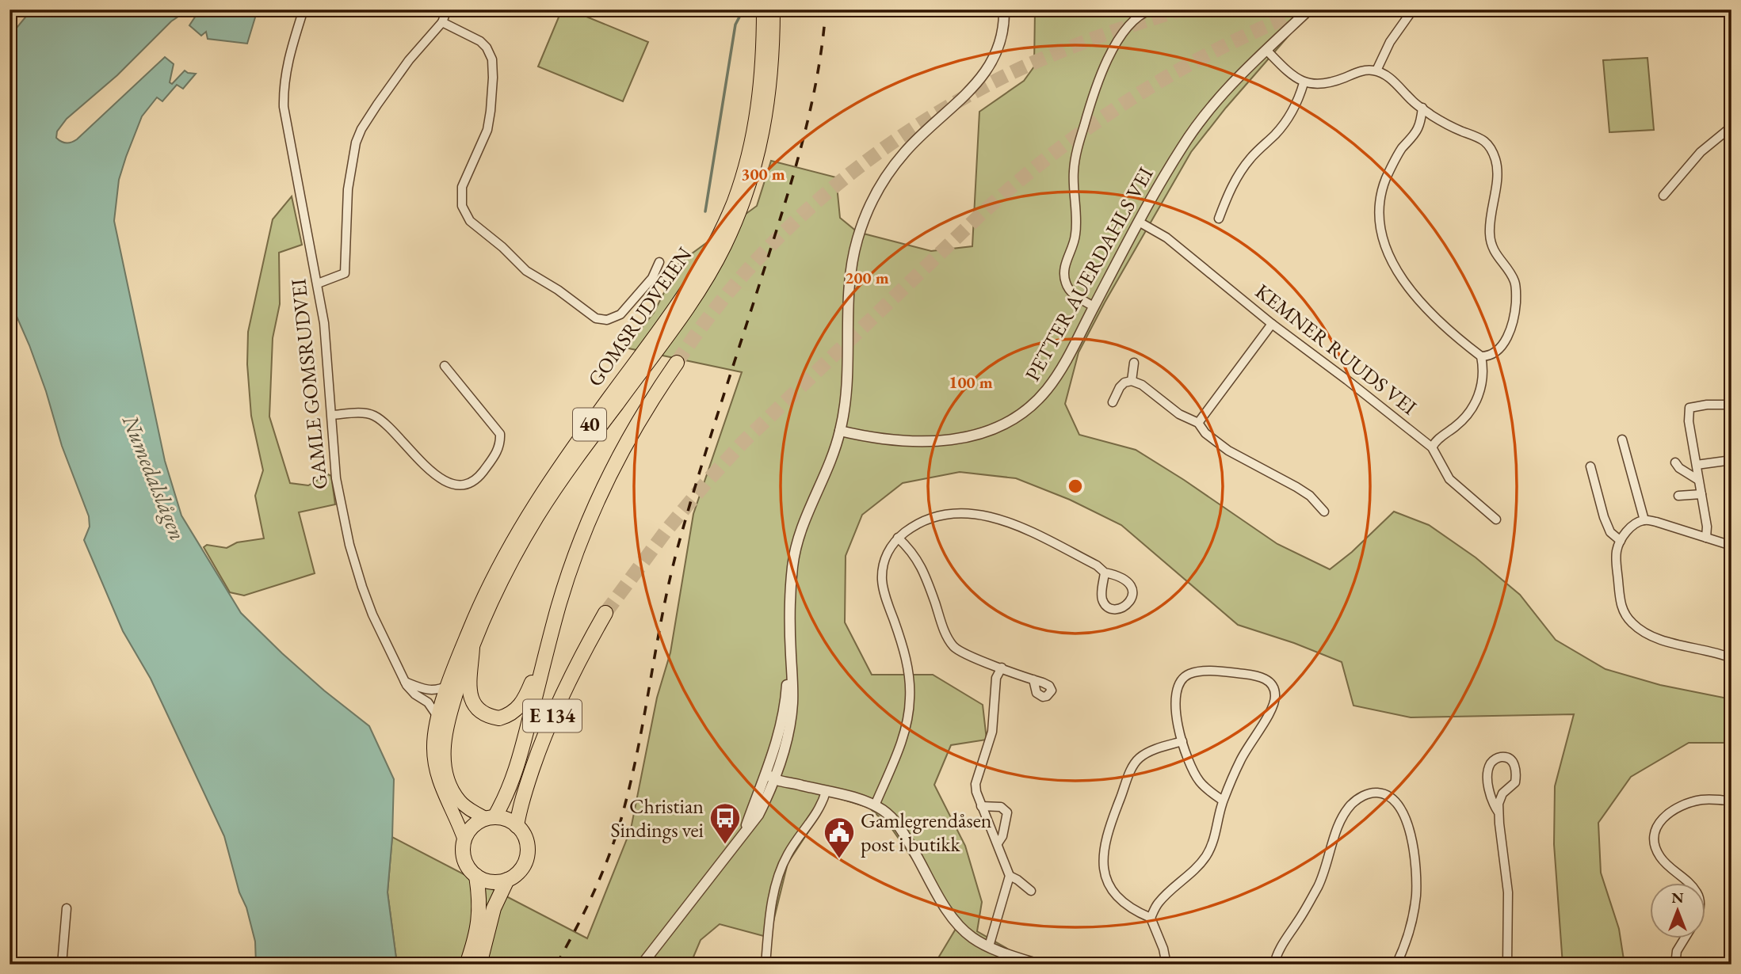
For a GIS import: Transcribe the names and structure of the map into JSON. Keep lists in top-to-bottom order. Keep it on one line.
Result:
{"streets":{"highway":["E 134"],"main road":["GOMSRUDVEIEN","40"],"street":["PETTER AUERDAHLS VEI","KEMNER RUUDS VEI","GAMLE GOMSRUDVEI"]},"crossings":[["PETTER AUERDAHLS VEI","KEMNER RUUDS VEI"],["GOMSRUDVEIEN","GAMLE GOMSRUDVEI"],["GOMSRUDVEIEN","E 134"]],"water":["Numedalslågen"],"places":{"bus stop":["Christian Sindings vei"],"public building":["Gamlegrendåsen post i butikk"]},"north":"top","rings":["300 m","200 m","100 m"]}
